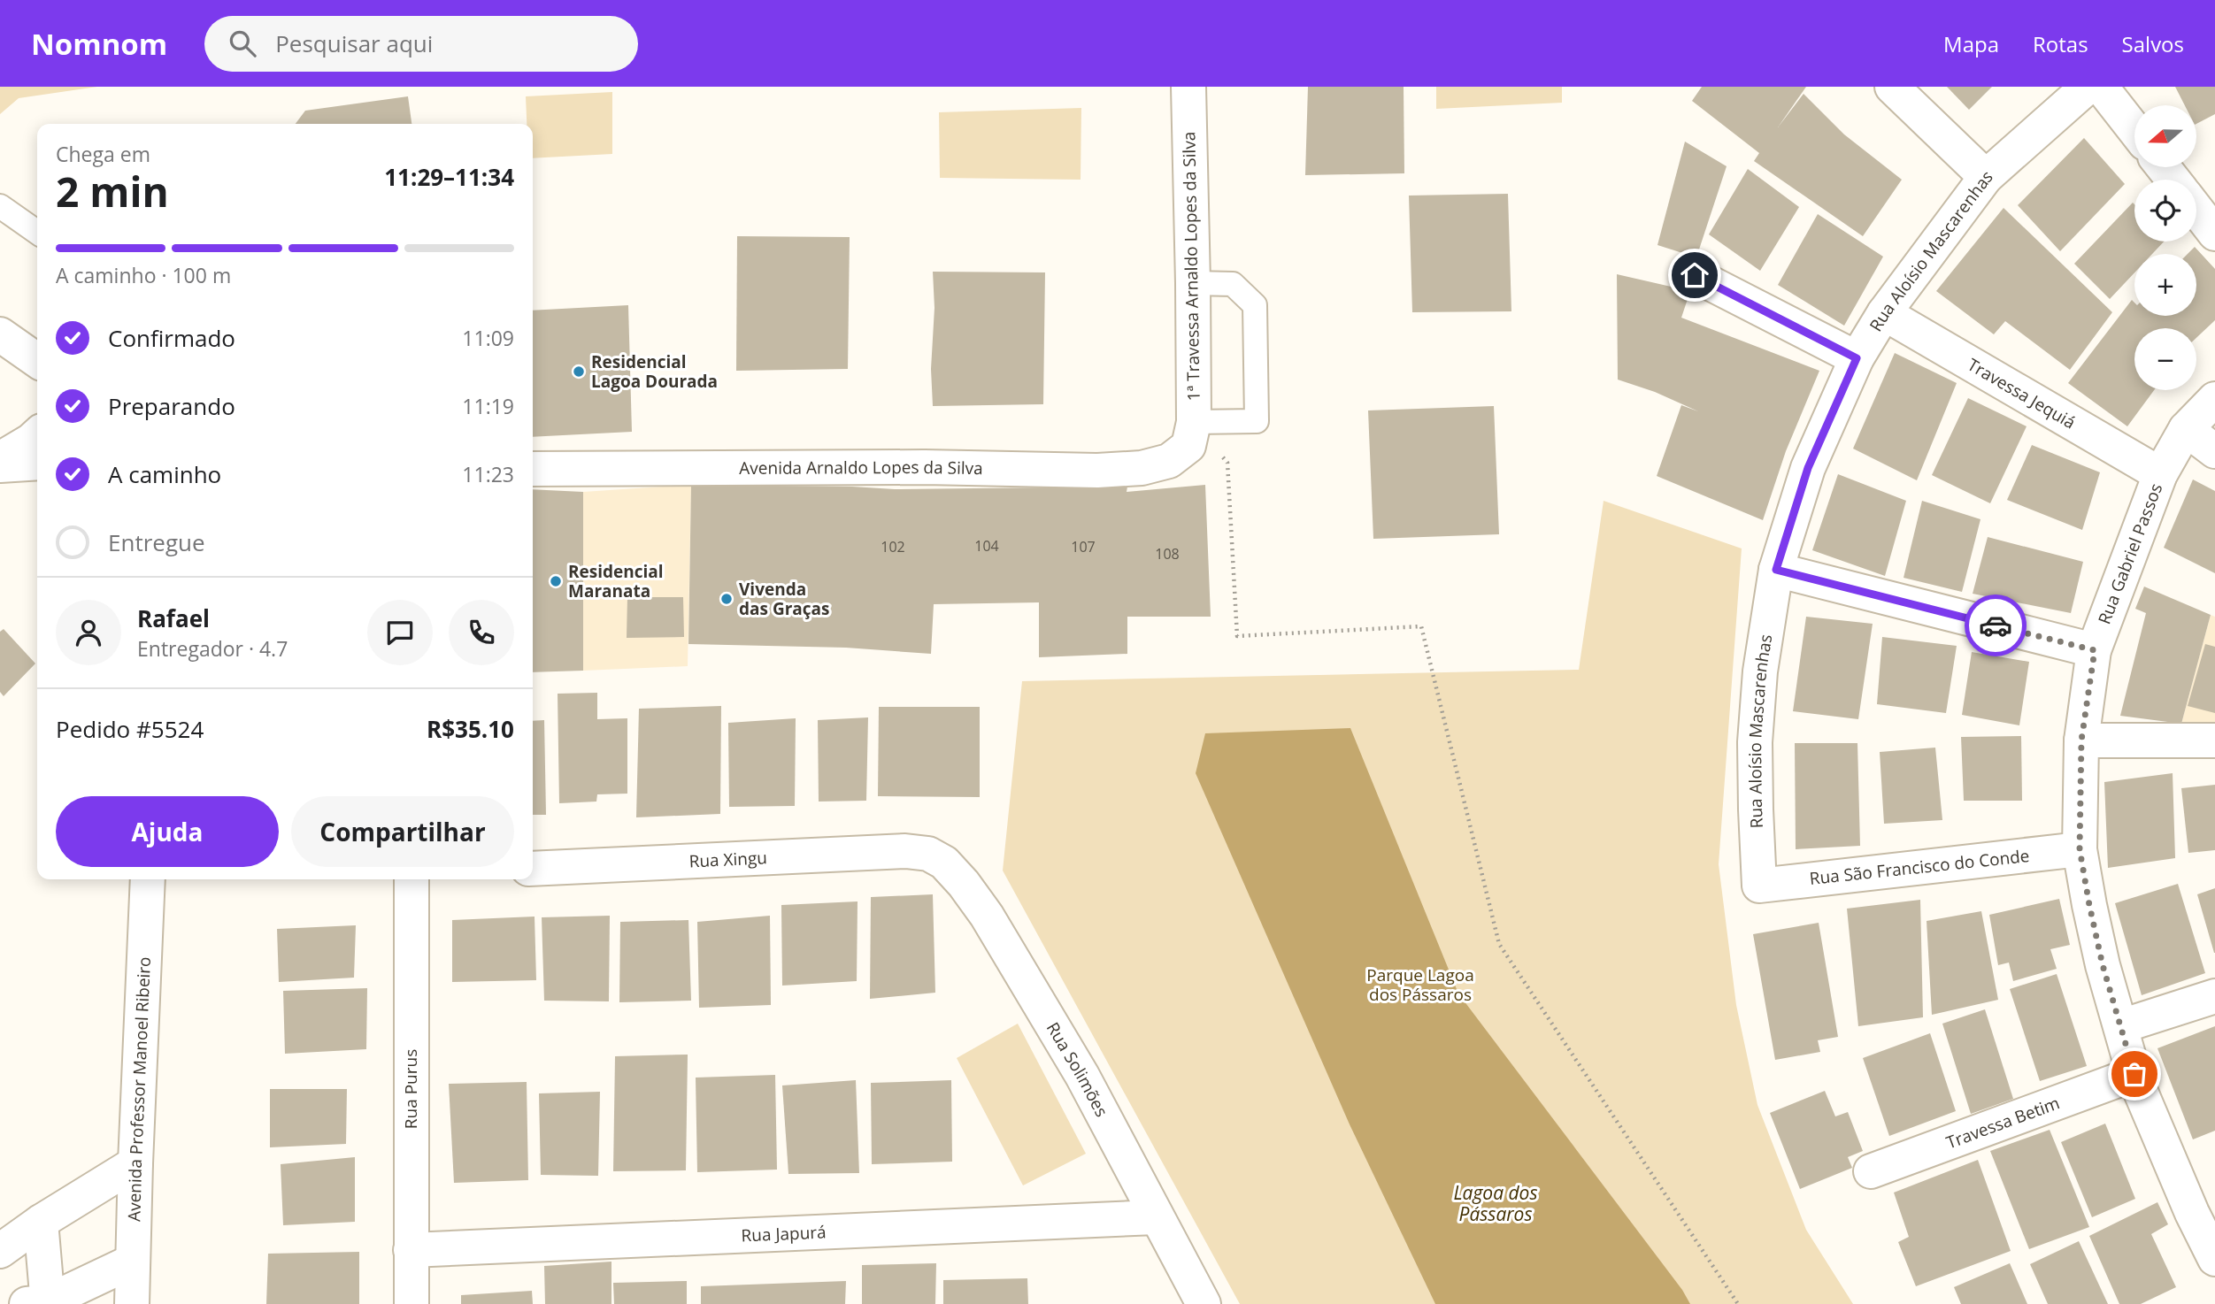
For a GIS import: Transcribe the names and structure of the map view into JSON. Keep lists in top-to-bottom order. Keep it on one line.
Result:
{"streets":{"street":["Rua Aloísio Mascarenhas","1ª Travessa Arnaldo Lopes da Silva","Travessa Jequiá","Avenida Arnaldo Lopes da Silva","Rua Gabriel Passos","Rua Xingu","Rua São Francisco do Conde","Rua Solimões","Avenida Professor Manoel Ribeiro","Rua Purus","Travessa Betim","Rua Japurá"]},"crossings":[["Rua Aloísio Mascarenhas","Travessa Jequiá"],["Rua Aloísio Mascarenhas","Rua São Francisco do Conde"],["1ª Travessa Arnaldo Lopes da Silva","Avenida Arnaldo Lopes da Silva"],["Travessa Jequiá","Rua Gabriel Passos"],["Rua Gabriel Passos","Rua São Francisco do Conde"],["Rua Gabriel Passos","Travessa Betim"],["Rua Xingu","Rua Solimões"],["Rua Solimões","Rua Japurá"],["Rua Purus","Rua Japurá"]],"water":["Lagoa dos Pássaros"],"parks":["Parque Lagoa dos Pássaros"],"places":["Residencial Lagoa Dourada","Residencial Maranata","Vivenda das Graças"],"house_numbers":["104","102","107","108"],"north":"left","page":{"header":"Nomnom","search":"Pesquisar aqui","nav":["Mapa","Rotas","Salvos"],"map_buttons":["+","−"],"heading":["2 min","Chega em","11:29–11:34"],"panel":["Rafael","Entregador · 4.7","Pedido #5524","R$35.10"],"bar":"A caminho · 100 m","list":[["Confirmado","11:09"],["Preparando","11:19"],["A caminho","11:23"],"Entregue"],"buttons":["Ajuda","Compartilhar"]}}
